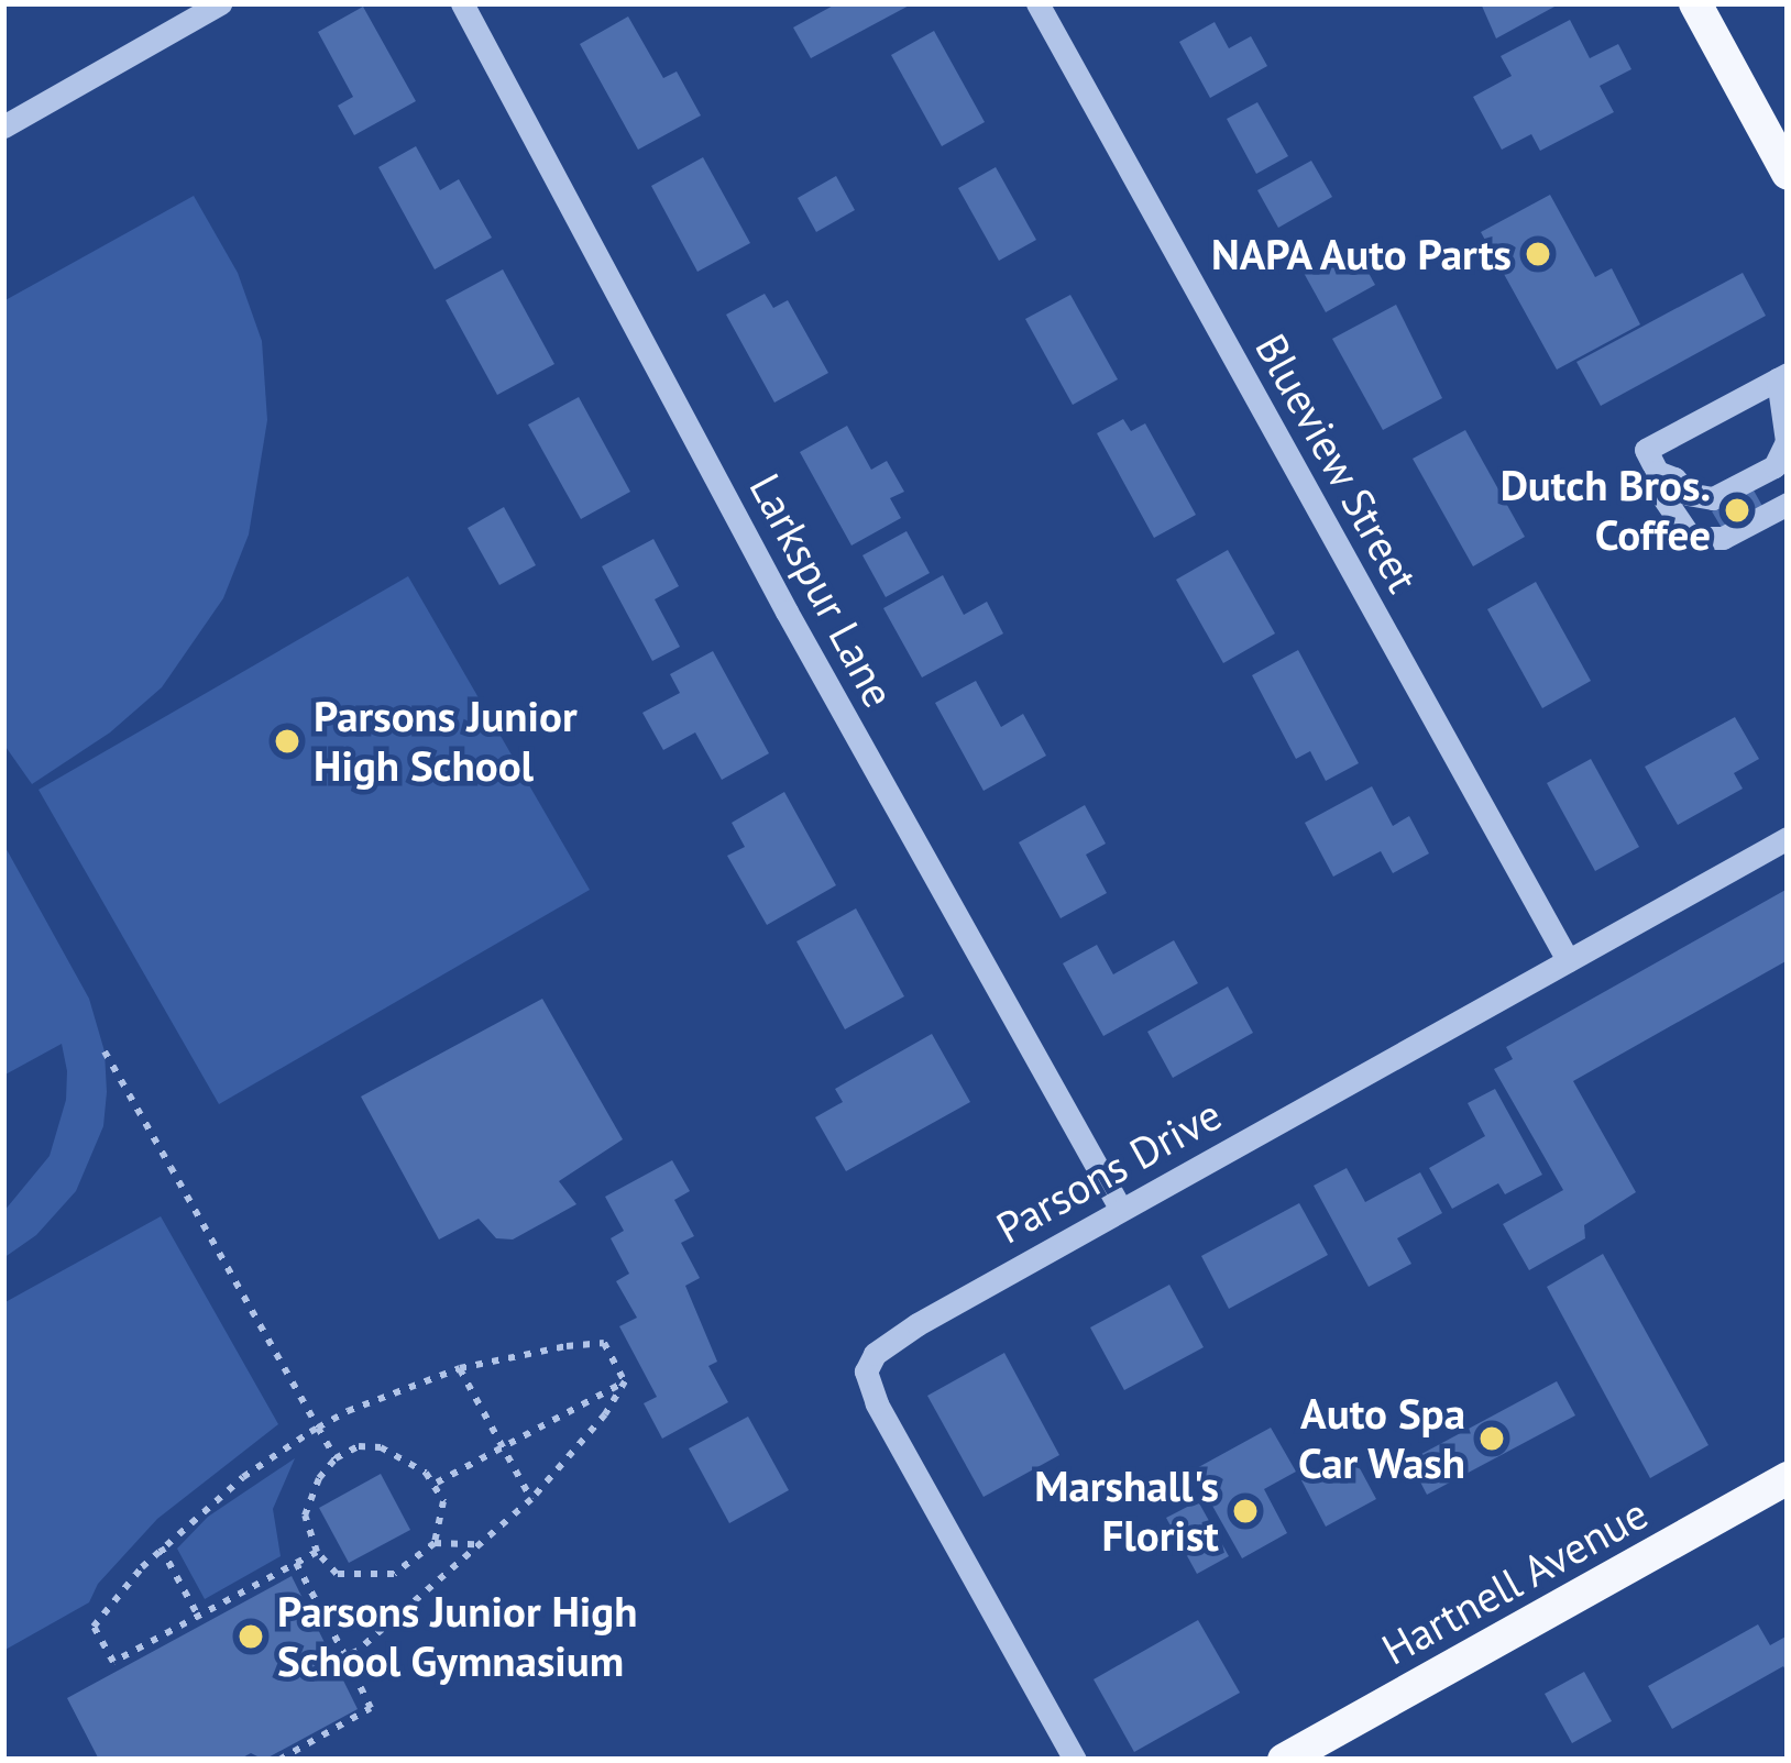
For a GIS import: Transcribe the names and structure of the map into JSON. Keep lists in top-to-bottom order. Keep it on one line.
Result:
{"streets":{"main road":["Hartnell Avenue"],"street":["Blueview Street","Larkspur Lane","Parsons Drive"]},"crossings":[["Blueview Street","Parsons Drive"],["Larkspur Lane","Parsons Drive"]],"places":["NAPA Auto Parts","Dutch Bros. Coffee","Parsons Junior High School","Auto Spa Car Wash","Marshall's Florist","Parsons Junior High School Gymnasium"]}
